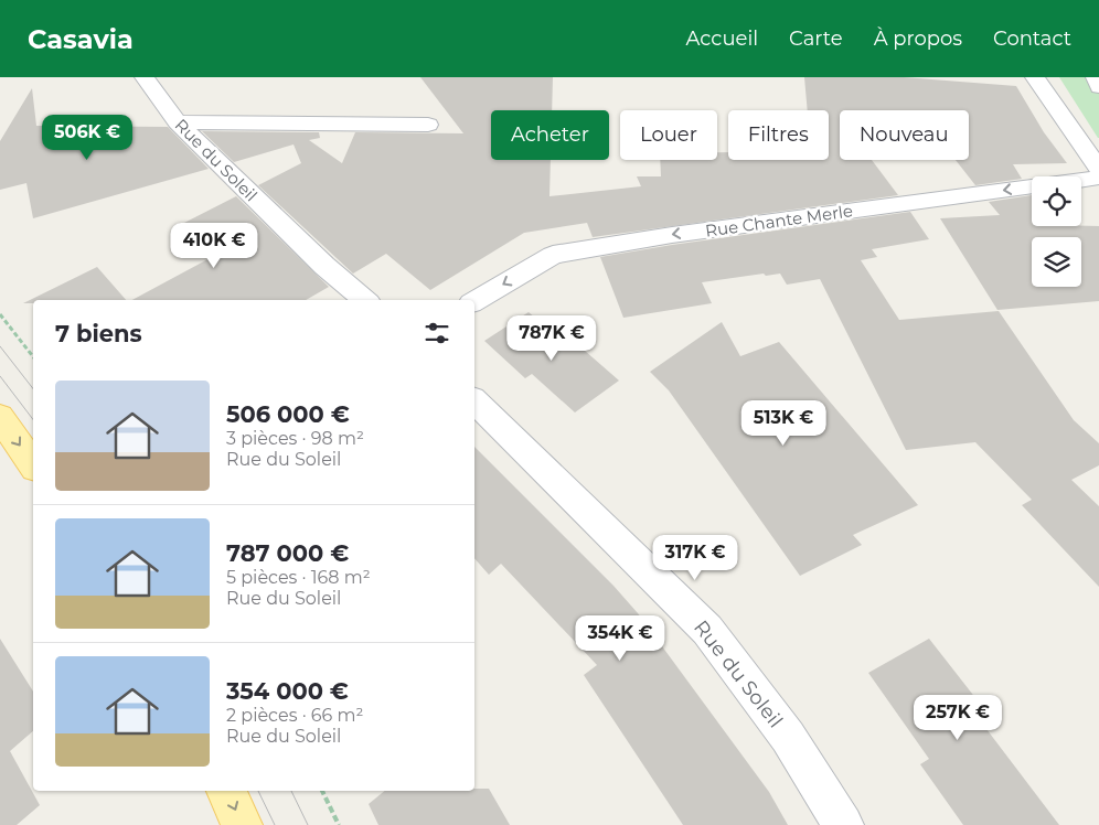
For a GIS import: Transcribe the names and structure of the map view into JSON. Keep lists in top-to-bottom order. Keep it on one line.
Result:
{"streets":{"street":["Rue du Soleil","Rue Chante Merle"]},"one_way":["Rue Chante Merle"],"page":{"header":"Casavia","nav":["Accueil","Carte","À propos","Contact"],"chip":["Acheter","Louer","Filtres","Nouveau"],"price":["506K €","410K €","787K €","513K €","317K €","354K €","257K €"],"heading":"7 biens","list":[{"name":"506 000 €","note":"3 pièces · 98 m² · Rue du Soleil"},{"name":"787 000 €","note":"5 pièces · 168 m² · Rue du Soleil"},{"name":"354 000 €","note":"2 pièces · 66 m² · Rue du Soleil"}]}}
